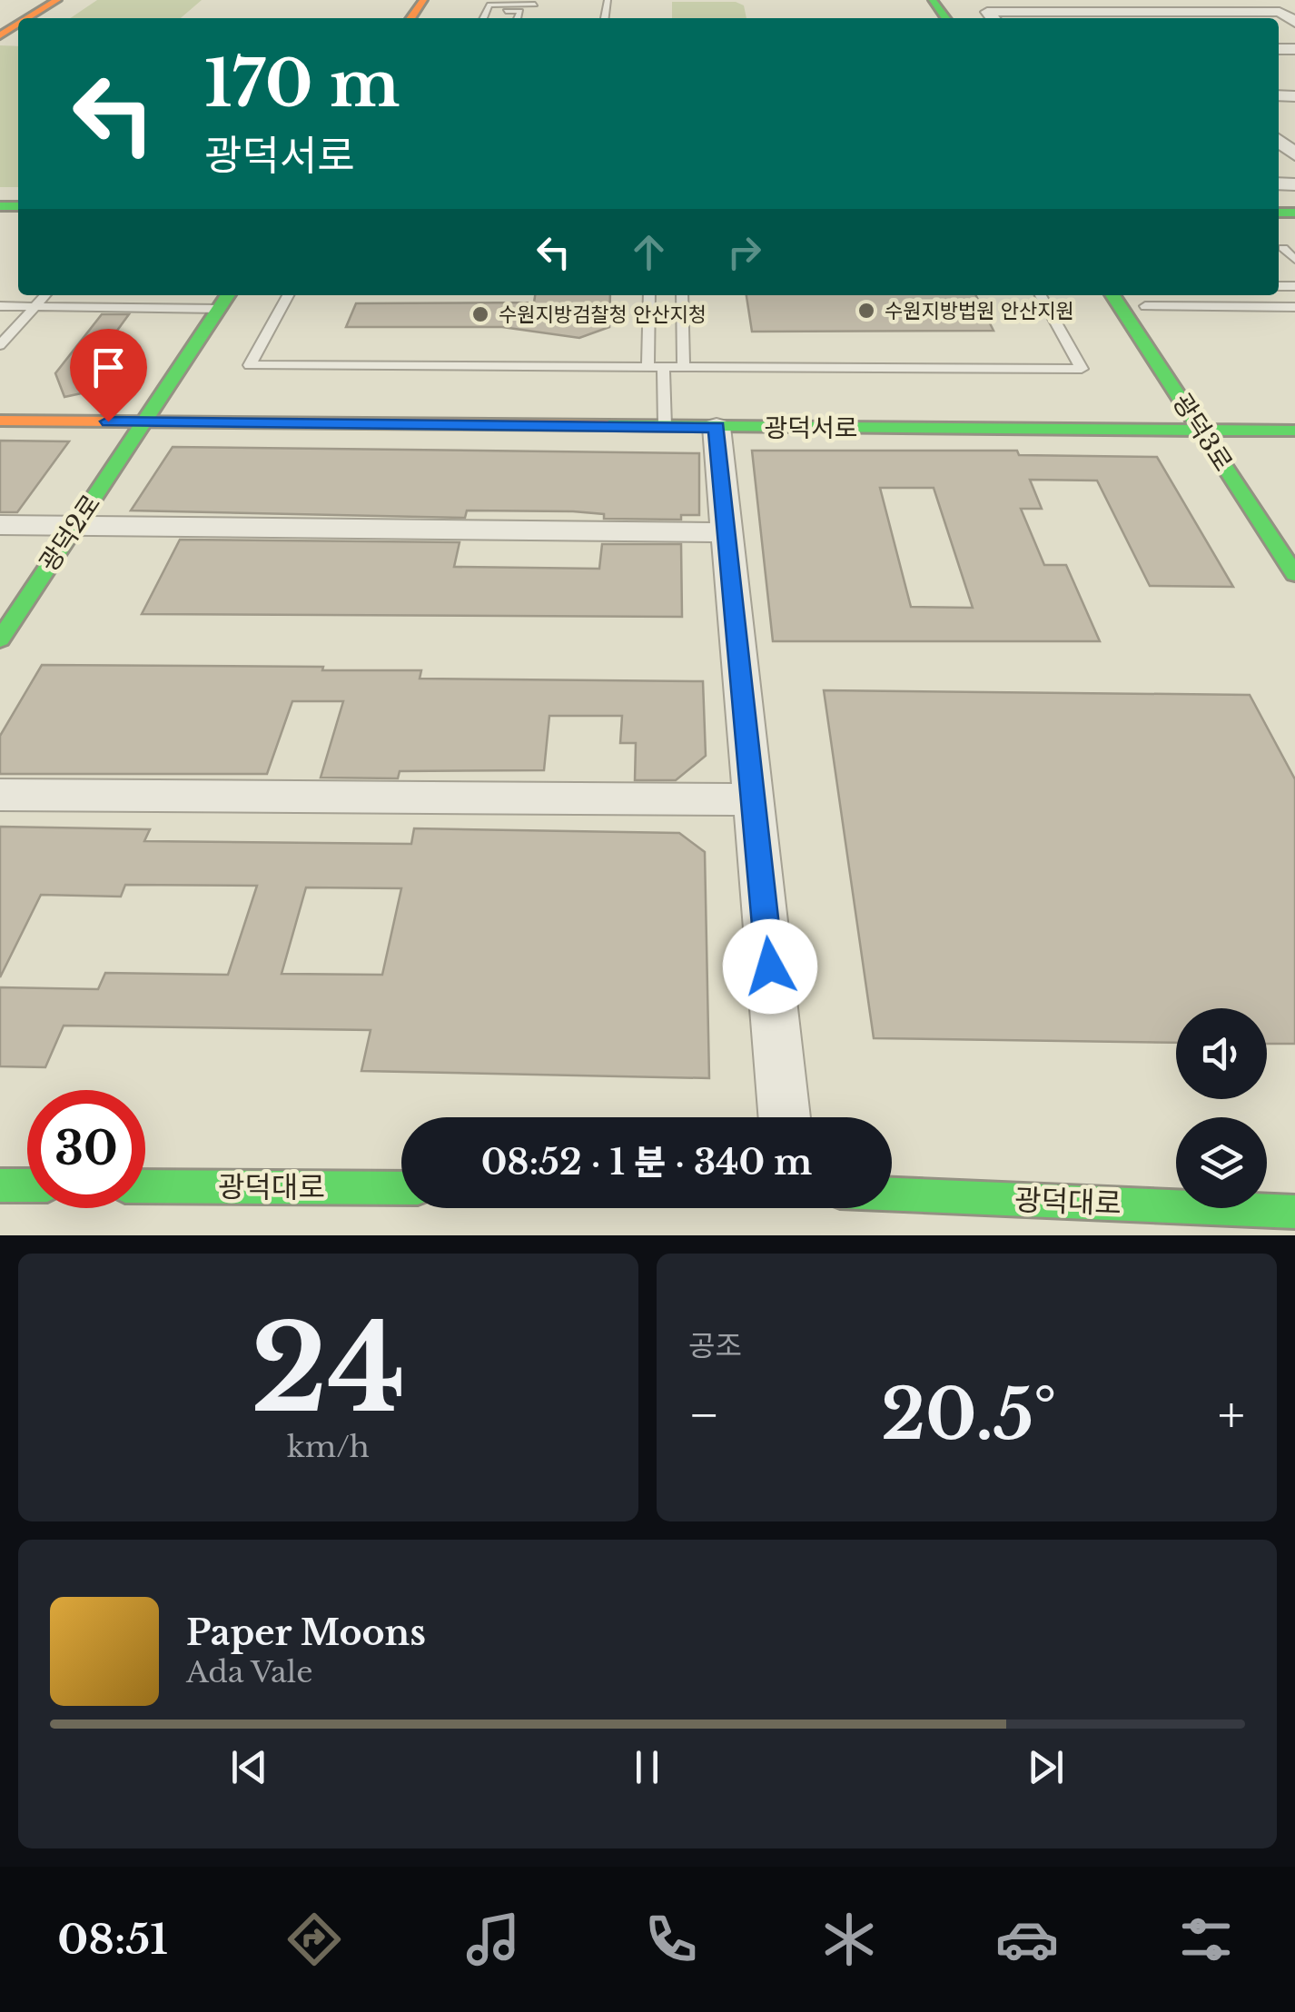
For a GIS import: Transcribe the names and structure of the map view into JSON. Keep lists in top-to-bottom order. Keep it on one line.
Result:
{"streets":{"street":["광덕서로","광덕3로","광덕2로","광덕대로"]},"crossings":[["광덕서로","광덕3로"],["광덕서로","광덕2로"]],"places":["수원지방법원 안산지원","수원지방검찰청 안산지청"],"page":{"turn":["170 m","광덕서로"],"limit":"30","trip":"08:52 · 1 분 · 340 m","tile":[["24","km/h"],"공조"],"heat":["−","20.5°","+"],"song":["Paper Moons","Ada Vale"],"tabs":"08:51"}}
